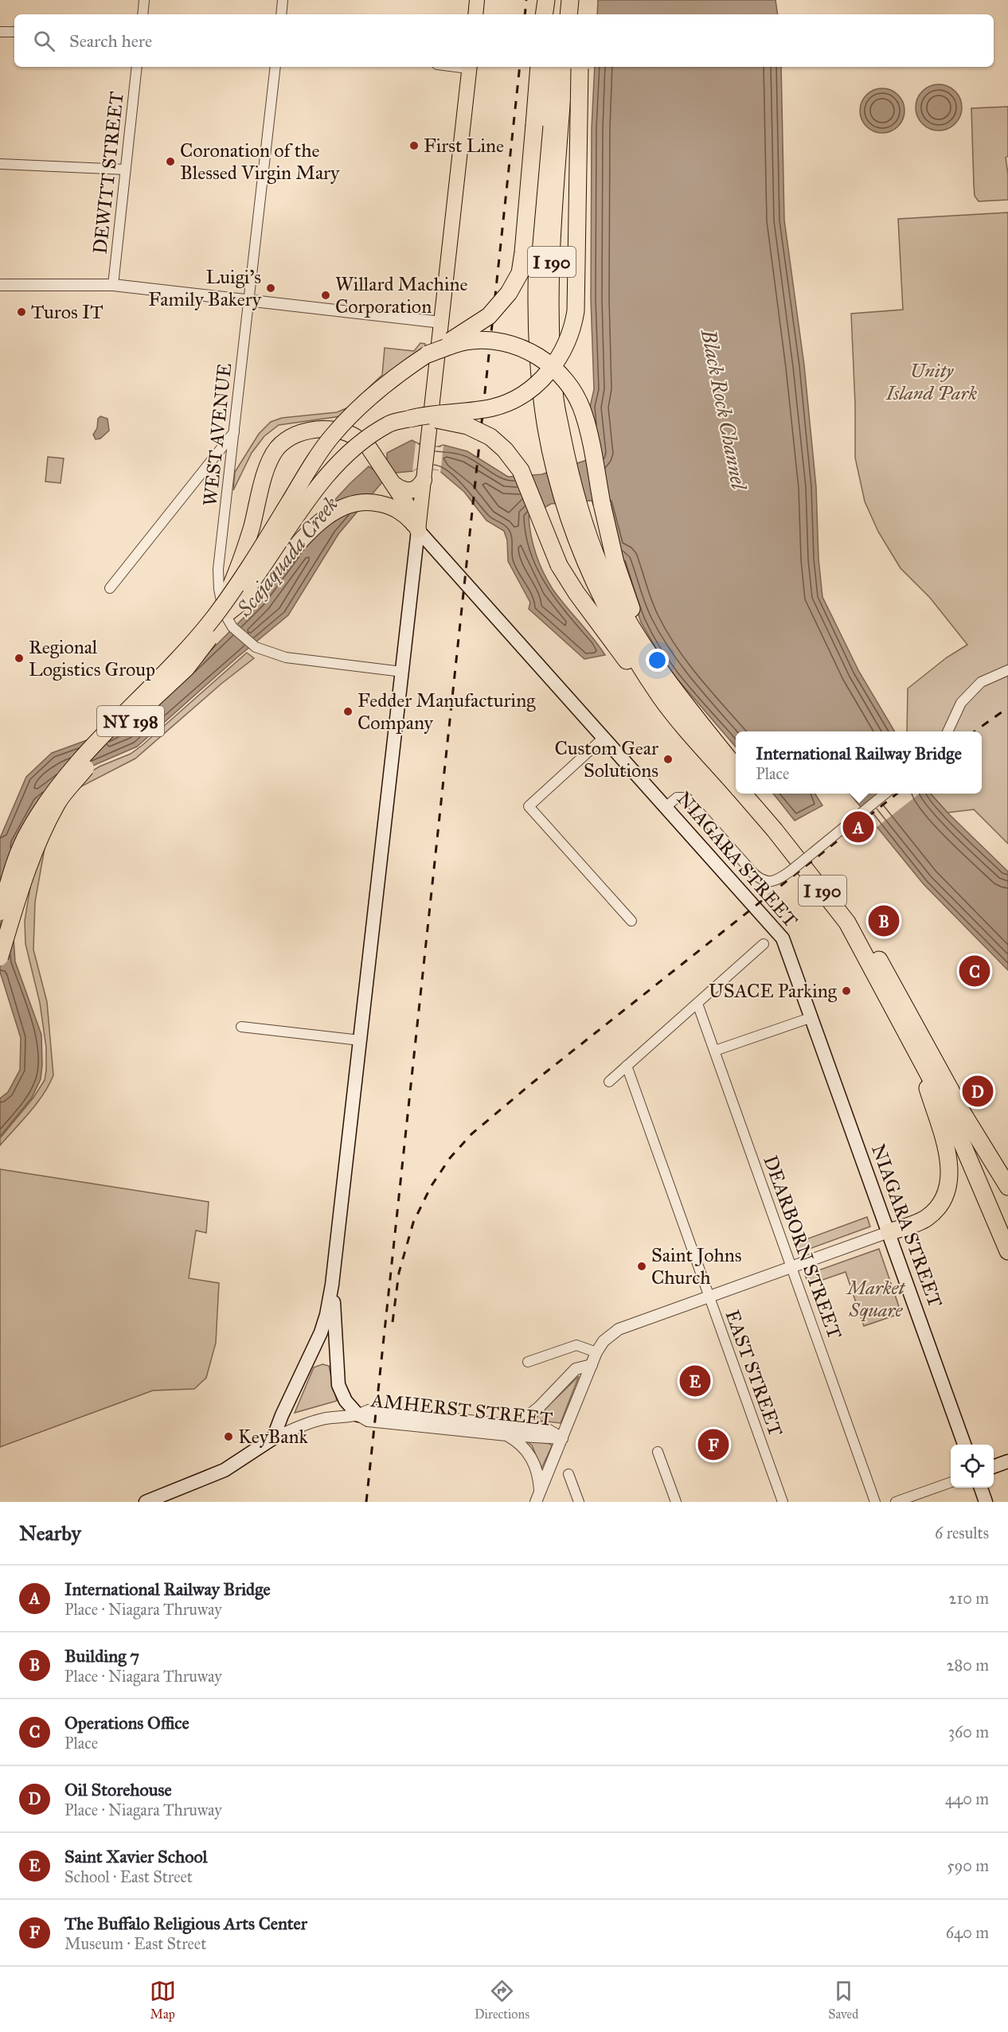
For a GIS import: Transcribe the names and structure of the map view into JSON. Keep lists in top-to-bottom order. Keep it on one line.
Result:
{"streets":{"highway":["I 190","NY 198"],"main road":["NIAGARA STREET"],"street":["DEWITT STREET","WEST AVENUE","DEARBORN STREET","EAST STREET","AMHERST STREET"]},"crossings":[["NIAGARA STREET","AMHERST STREET"],["DEARBORN STREET","AMHERST STREET"],["EAST STREET","AMHERST STREET"]],"water":["Black Rock Channel","Scajaquada Creek"],"parks":["Unity Island Park","Market Square"],"places":["First Line","Coronation of the Blessed Virgin Mary","Luigi's Family Bakery","Willard Machine Corporation","Turos IT","Regional Logistics Group","Fedder Manufacturing Company","Custom Gear Solutions","USACE Parking","Saint Johns Church","KeyBank"],"page":{"search":"Search here","popup":["International Railway Bridge","Place"],"pins":["A","B","C","D","E","F"],"heading":["Nearby","6 results"],"list":[{"mark":"A","name":"International Railway Bridge","note":"Place · Niagara Thruway","value":"210 m"},{"mark":"B","name":"Building 7","note":"Place · Niagara Thruway","value":"280 m"},{"mark":"C","name":"Operations Office","note":"Place","value":"360 m"},{"mark":"D","name":"Oil Storehouse","note":"Place · Niagara Thruway","value":"440 m"},{"mark":"E","name":"Saint Xavier School","note":"School · East Street","value":"590 m"},{"mark":"F","name":"The Buffalo Religious Arts Center","note":"Museum · East Street","value":"640 m"}],"nav":["Map","Directions","Saved"]}}
